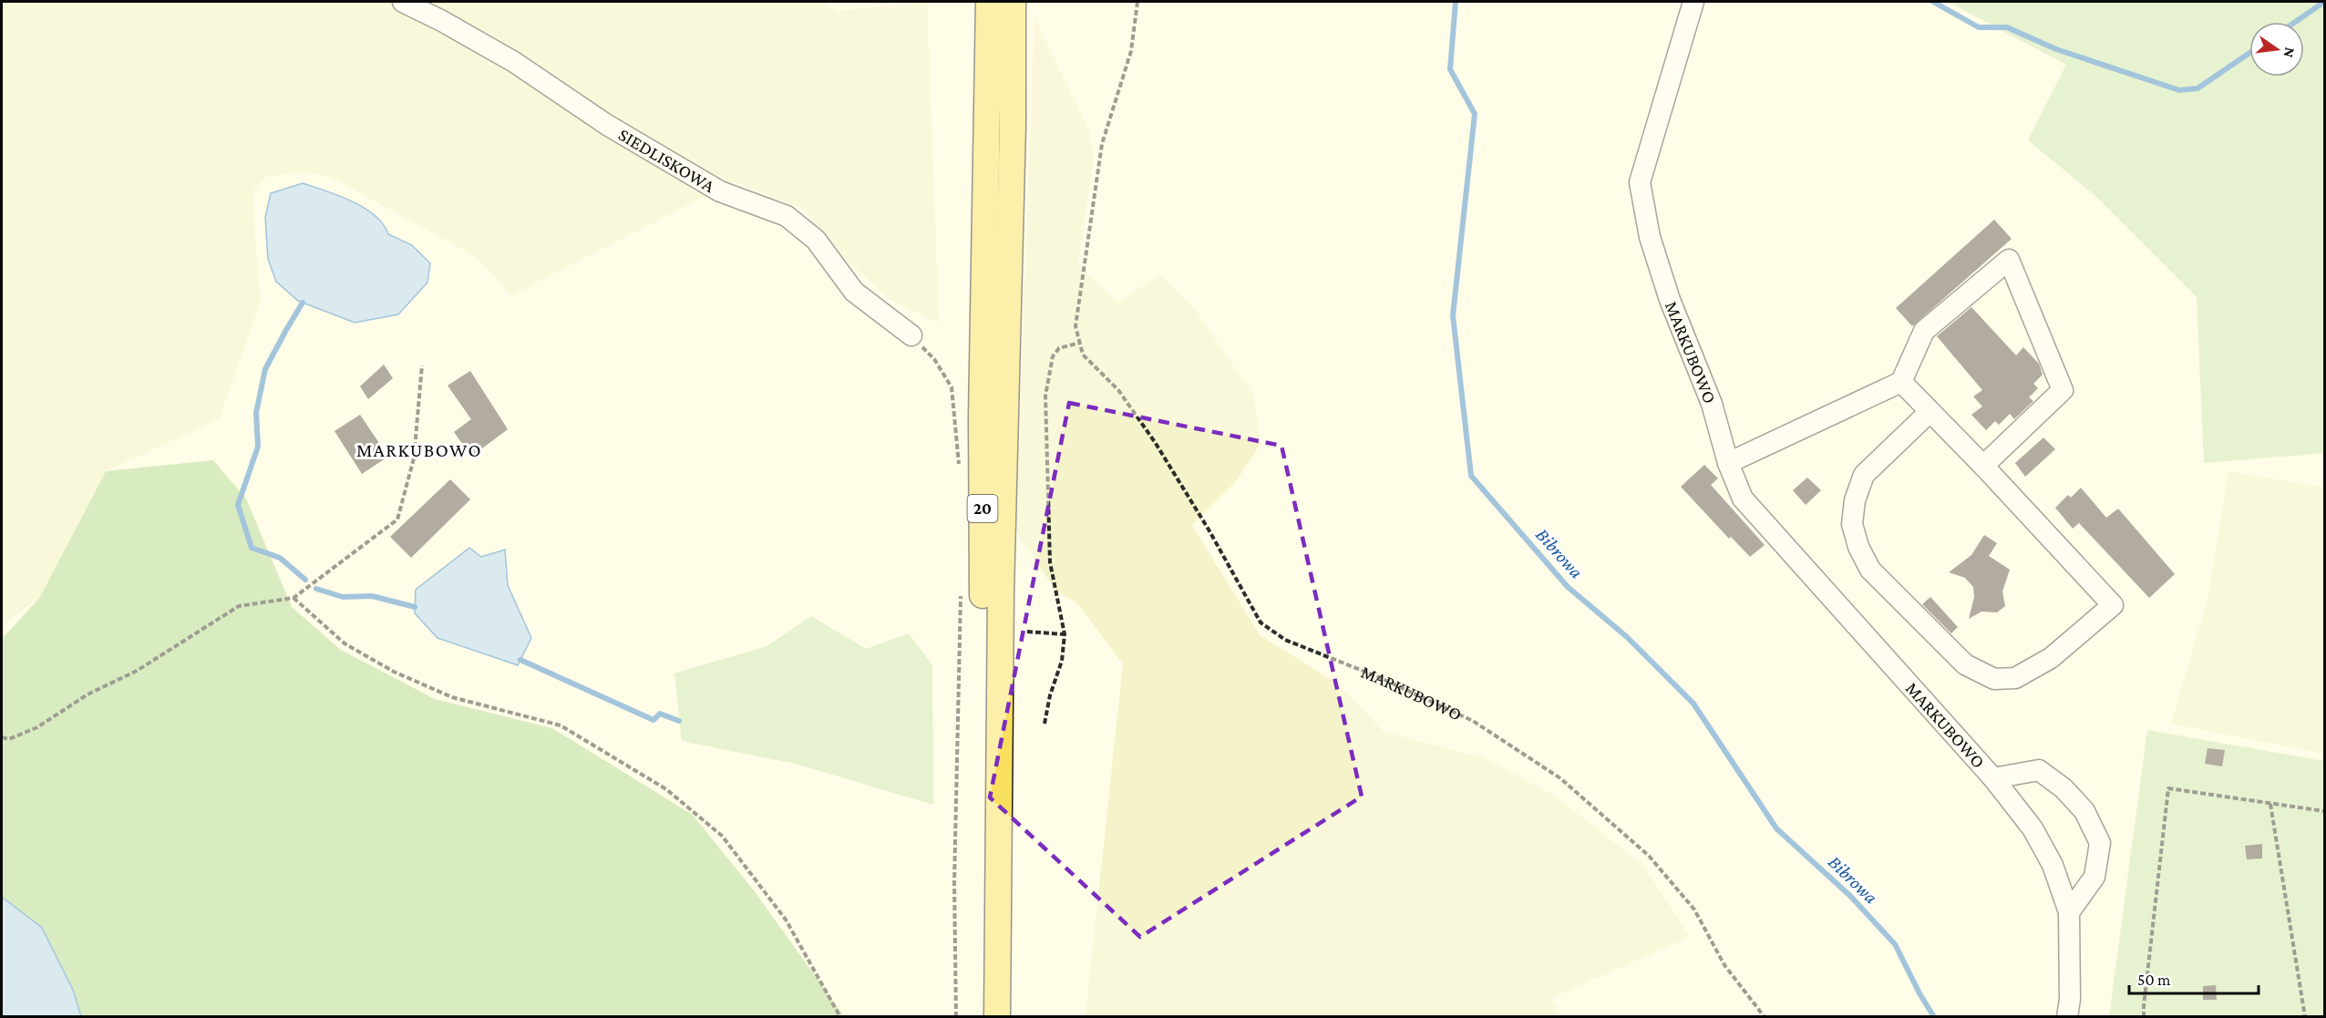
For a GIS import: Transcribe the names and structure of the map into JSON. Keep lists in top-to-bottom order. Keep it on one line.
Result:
{"streets":{"main road":["20"],"street":["SIEDLISKOWA","MARKUBOWO"]},"districts":["MARKUBOWO"],"water":["Bibrowa"],"scale_bar":"50 m","north":"right"}
